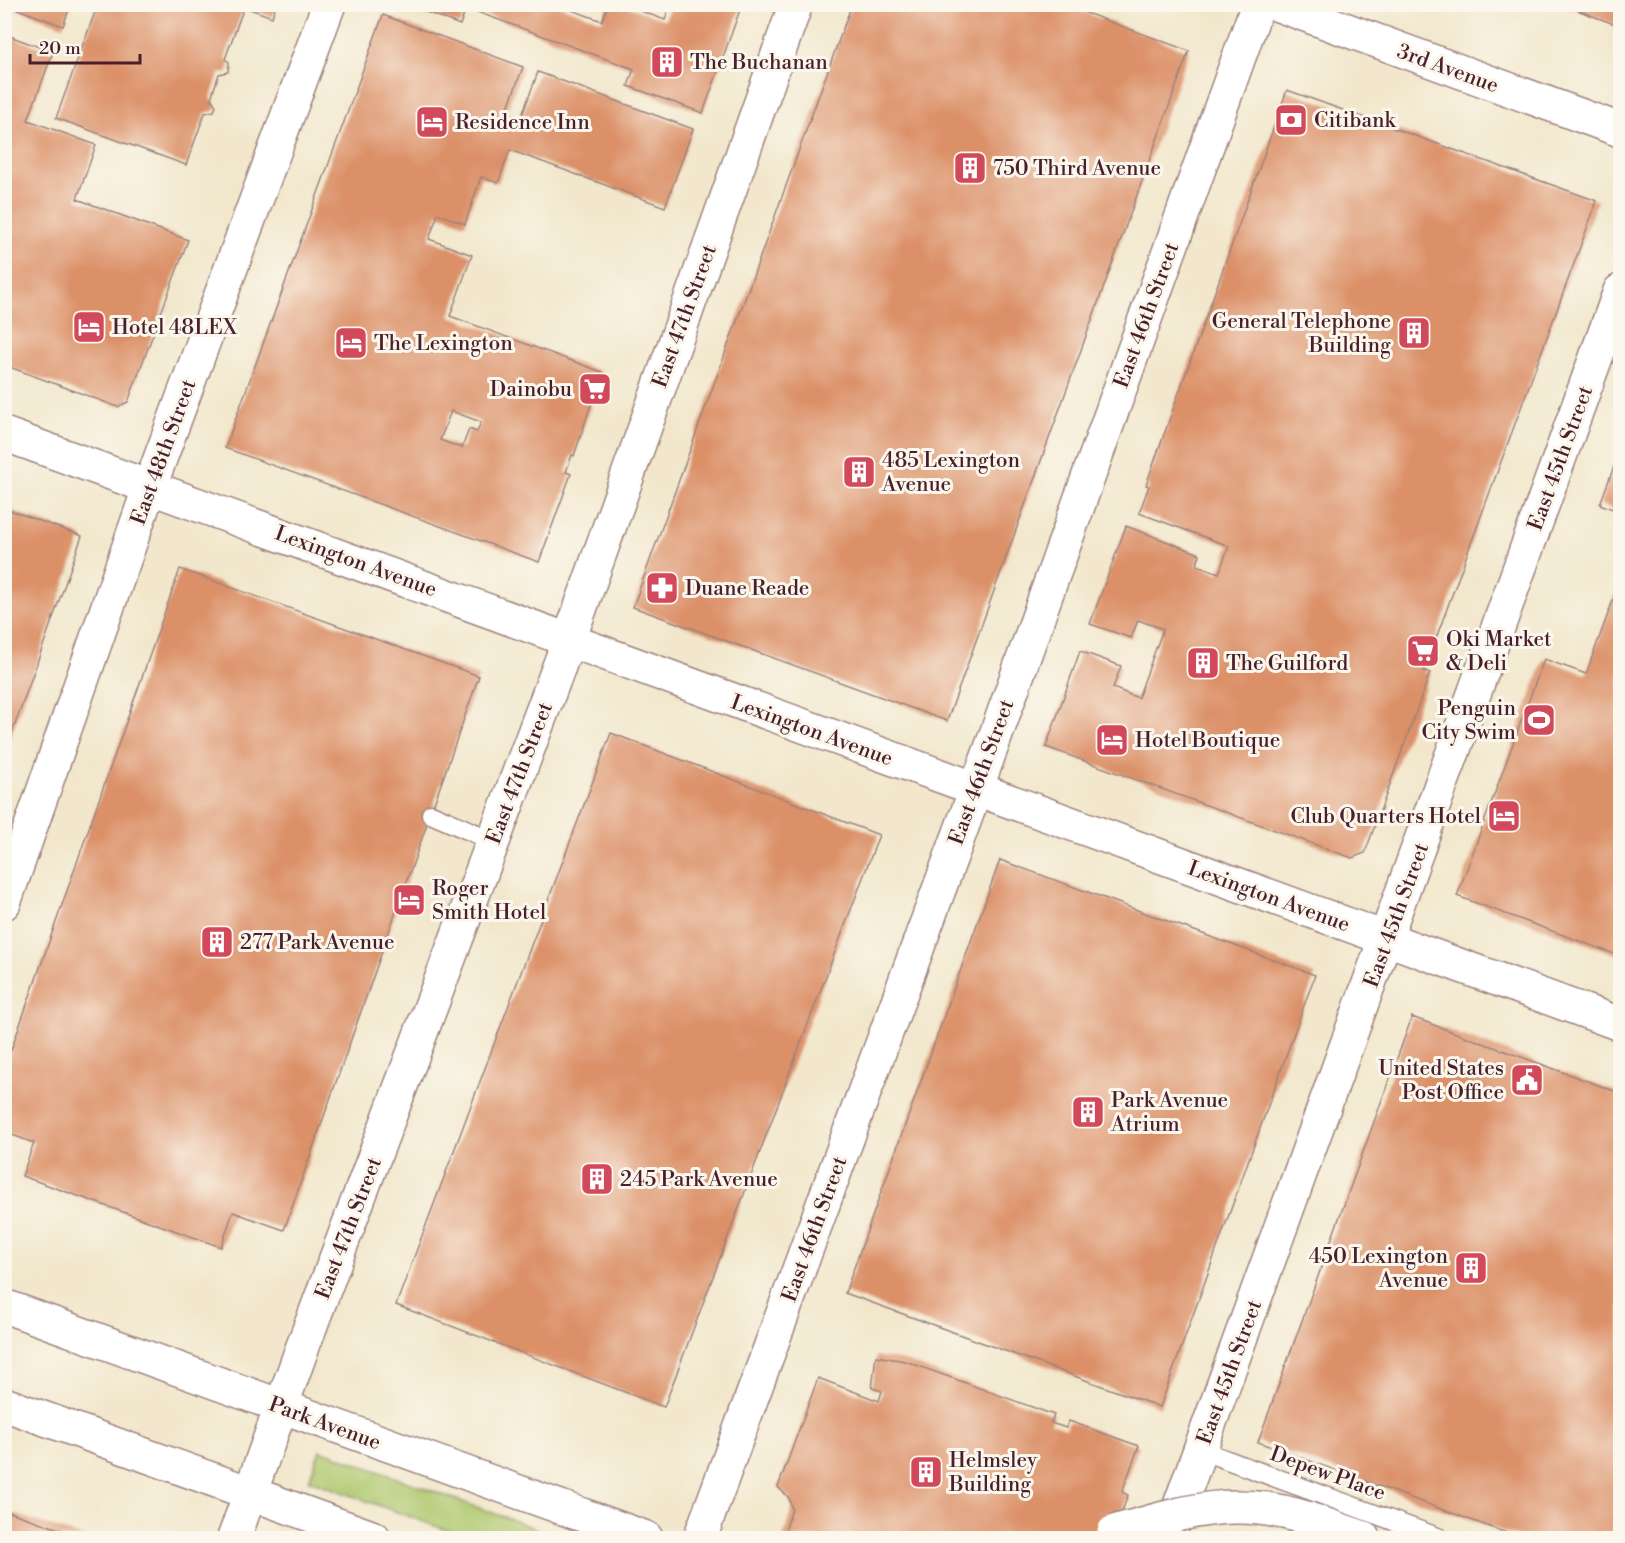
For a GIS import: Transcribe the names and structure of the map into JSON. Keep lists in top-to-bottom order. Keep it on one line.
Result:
{"streets":{"main road":["3rd Avenue","East 46th Street","East 47th Street","East 48th Street","East 45th Street","Lexington Avenue","Park Avenue"],"lane":["Depew Place"]},"crossings":[["East 46th Street","Lexington Avenue"],["East 47th Street","Lexington Avenue"],["East 47th Street","Park Avenue"],["East 48th Street","Lexington Avenue"],["East 45th Street","Lexington Avenue"],["East 45th Street","Depew Place"]],"places":{"building":["The Buchanan","750 Third Avenue","General Telephone Building","485 Lexington Avenue","The Guilford","277 Park Avenue","Park Avenue Atrium","245 Park Avenue","450 Lexington Avenue","Helmsley Building"],"bank":["Citibank"],"hotel":["Residence Inn","Hotel 48LEX","The Lexington","Hotel Boutique","Club Quarters Hotel","Roger Smith Hotel"],"supermarket":["Dainobu","Oki Market & Deli"],"pharmacy":["Duane Reade"],"sports":["Penguin City Swim"],"public building":["United States Post Office"]},"scale_bar":"20 m"}
